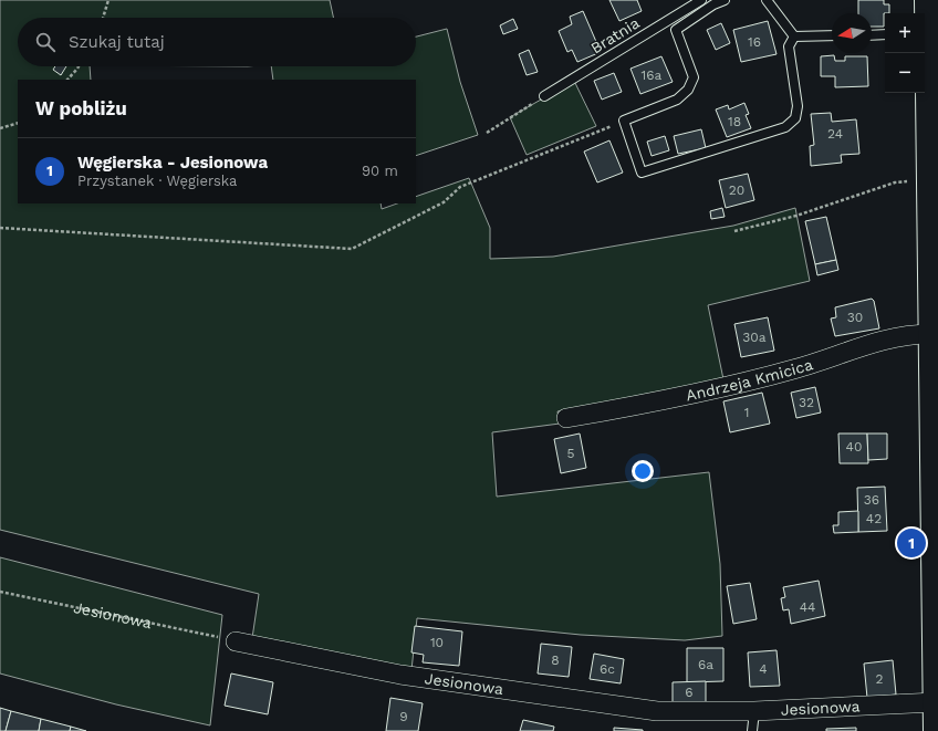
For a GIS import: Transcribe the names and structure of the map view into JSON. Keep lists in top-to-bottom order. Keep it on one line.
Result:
{"streets":{"street":["Andrzeja Kmicica","Jesionowa"],"lane":["Bratnia"]},"house_numbers":["16","16a","18","24","20","30","30a","32","1","40","5","36","42","44","10","8","6a","6c","4","2","6","9"],"north":"left","page":{"map_buttons":["+","−"],"search":"Szukaj tutaj","heading":"W pobliżu","list":[{"mark":"1","name":"Węgierska - Jesionowa","note":"Przystanek · Węgierska","value":"90 m"}],"pins":"1"}}
